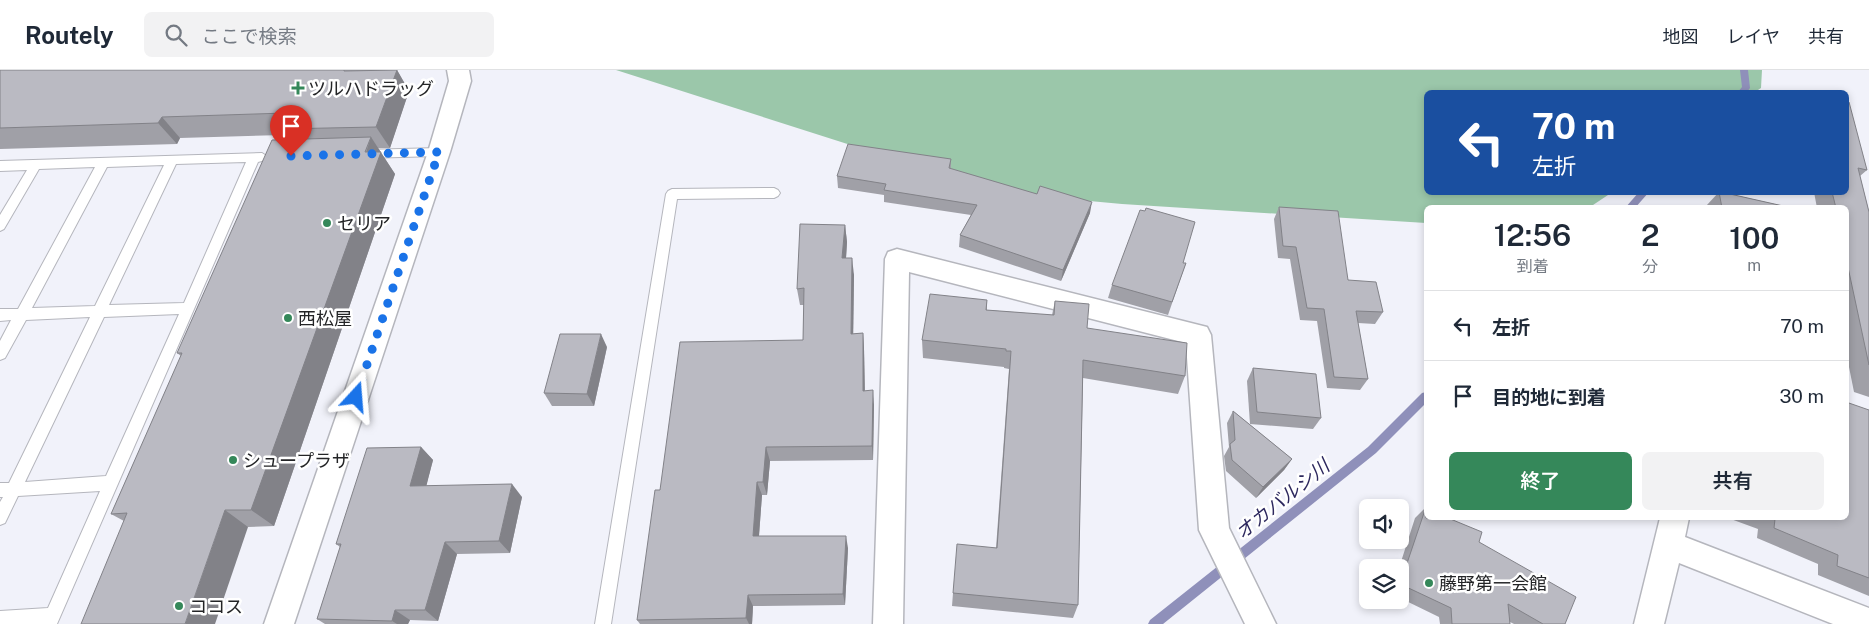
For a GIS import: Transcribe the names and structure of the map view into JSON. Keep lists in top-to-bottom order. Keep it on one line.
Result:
{"water":["オカバルシ川"],"places":{"health":["ツルハドラッグ"],"other":["セリア","西松屋","シュープラザ","藤野第一会館","ココス"]},"page":{"header":"Routely","search":"ここで検索","nav":["地図","レイヤ","共有"],"turn":["70 m","左折"],"eta":["12:56","到着","2","分","100","m"],"list":[{"name":"左折","value":"70 m"},{"name":"目的地に到着","value":"30 m"}],"buttons":["終了","共有"]}}
